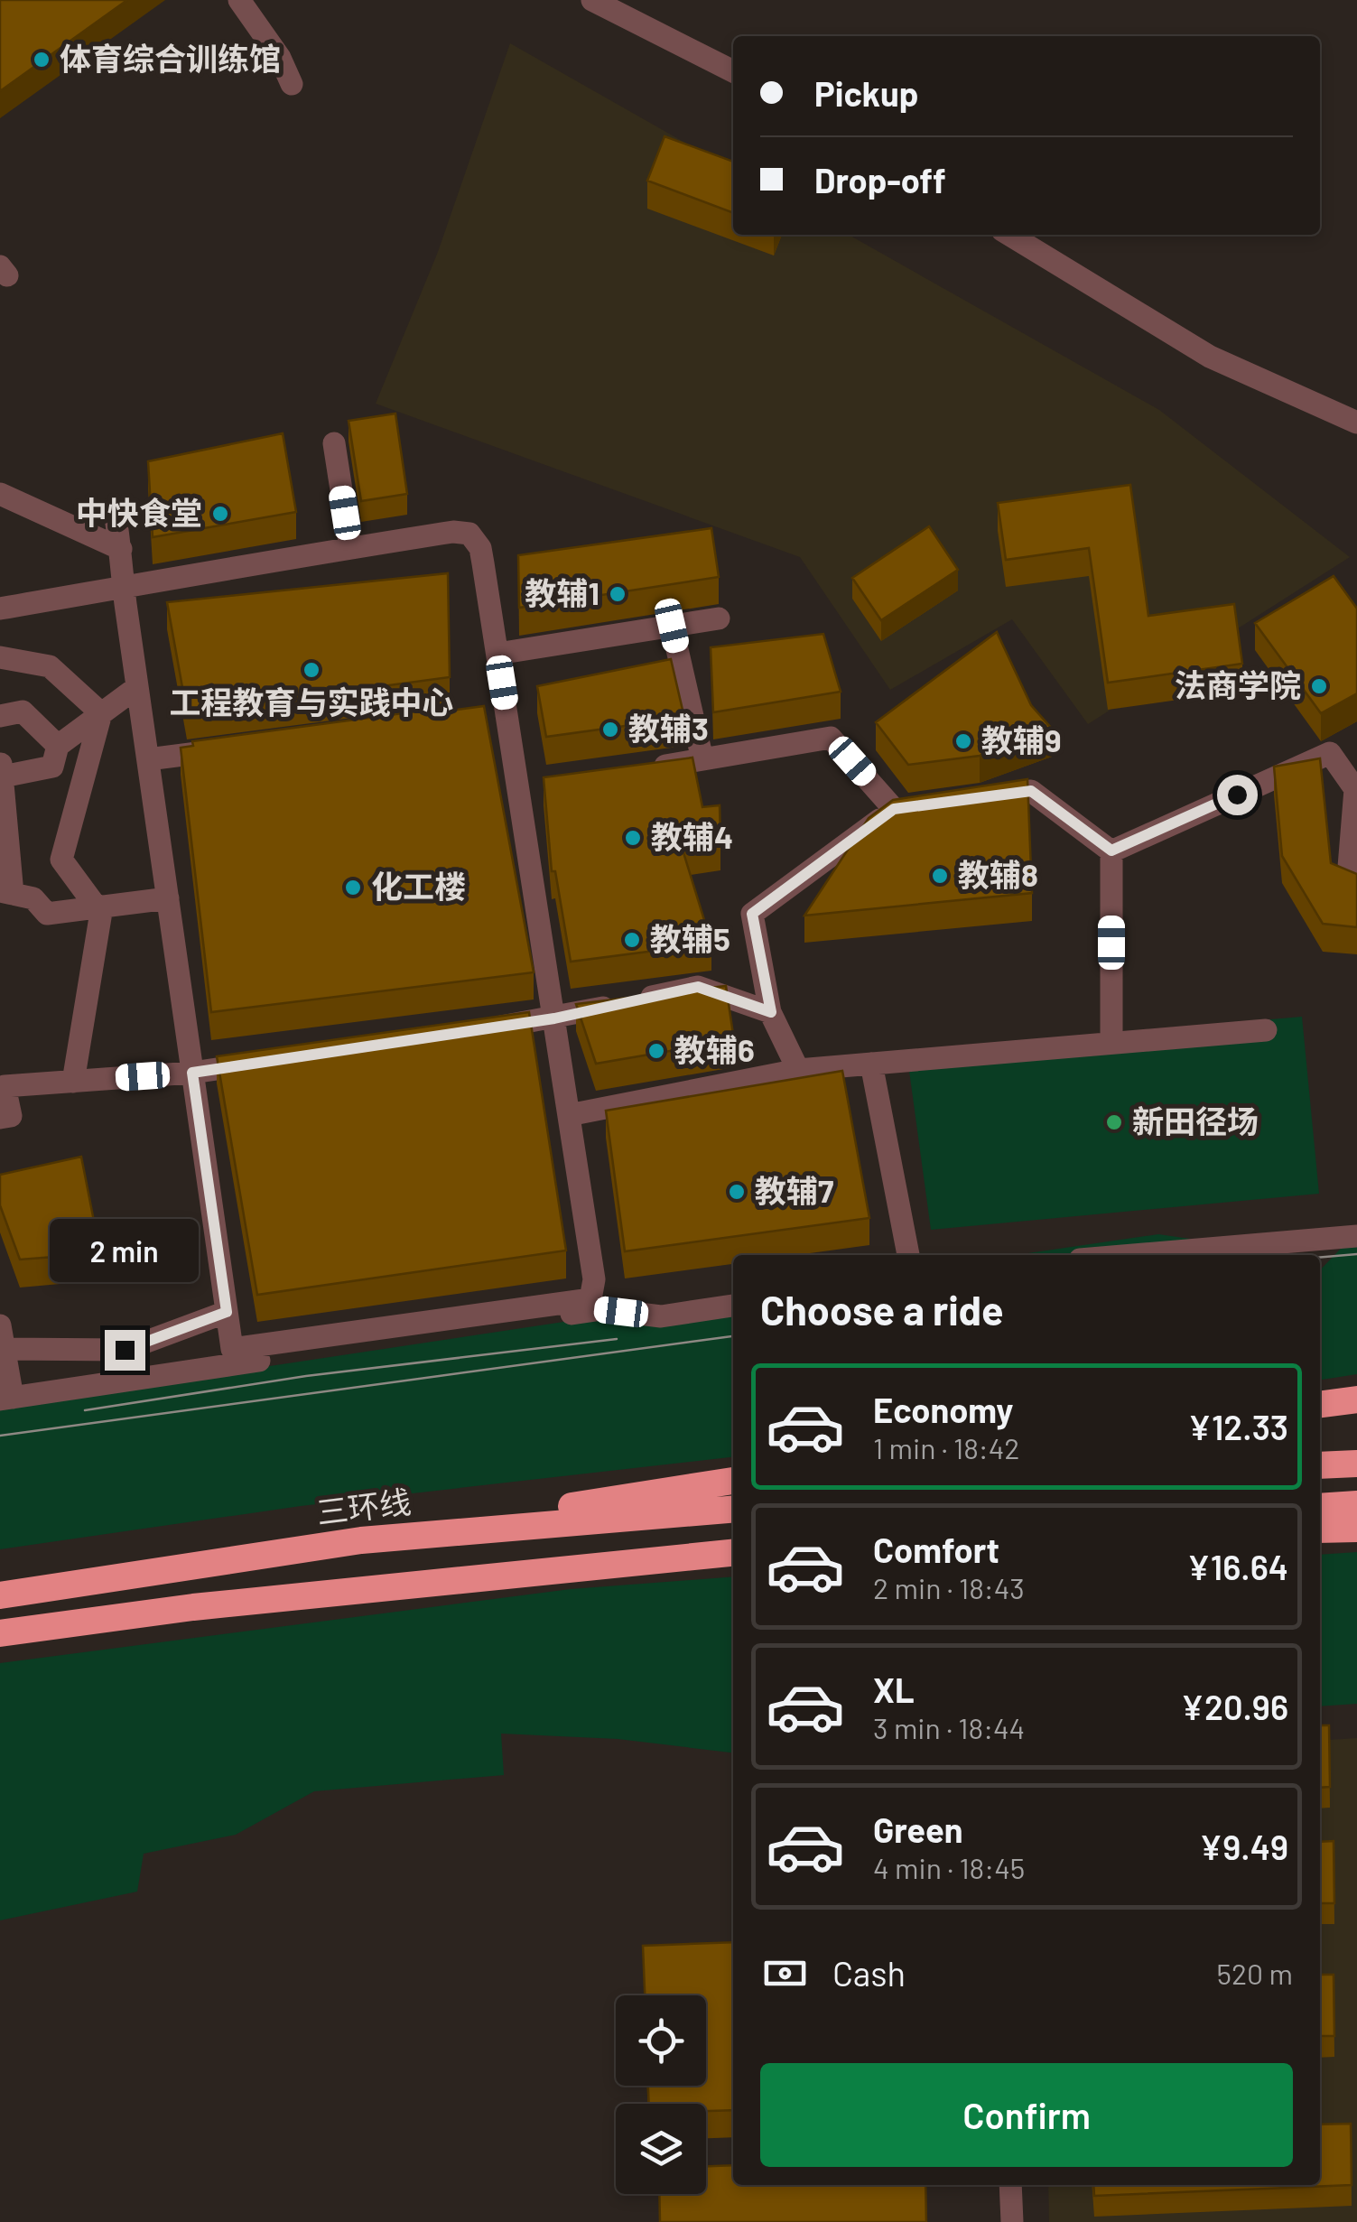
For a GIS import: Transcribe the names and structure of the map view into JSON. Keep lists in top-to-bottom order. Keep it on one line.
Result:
{"streets":{"highway":["三环线"]},"places":["体育综合训练馆","中快食堂","教辅1","工程教育与实践中心","法商学院","教辅3","教辅9","教辅4","教辅8","化工楼","教辅5","教辅6","新田径场","教辅7"],"page":{"banner":["Pickup","Drop-off"],"bubble":"2 min","heading":"Choose a ride","list":[{"name":"Economy","note":"1 min · 18:42","value":"¥12.33"},{"name":"Comfort","note":"2 min · 18:43","value":"¥16.64"},{"name":"XL","note":"3 min · 18:44","value":"¥20.96"},{"name":"Green","note":"4 min · 18:45","value":"¥9.49"}],"pay":["Cash","520 m"],"buttons":"Confirm"}}
